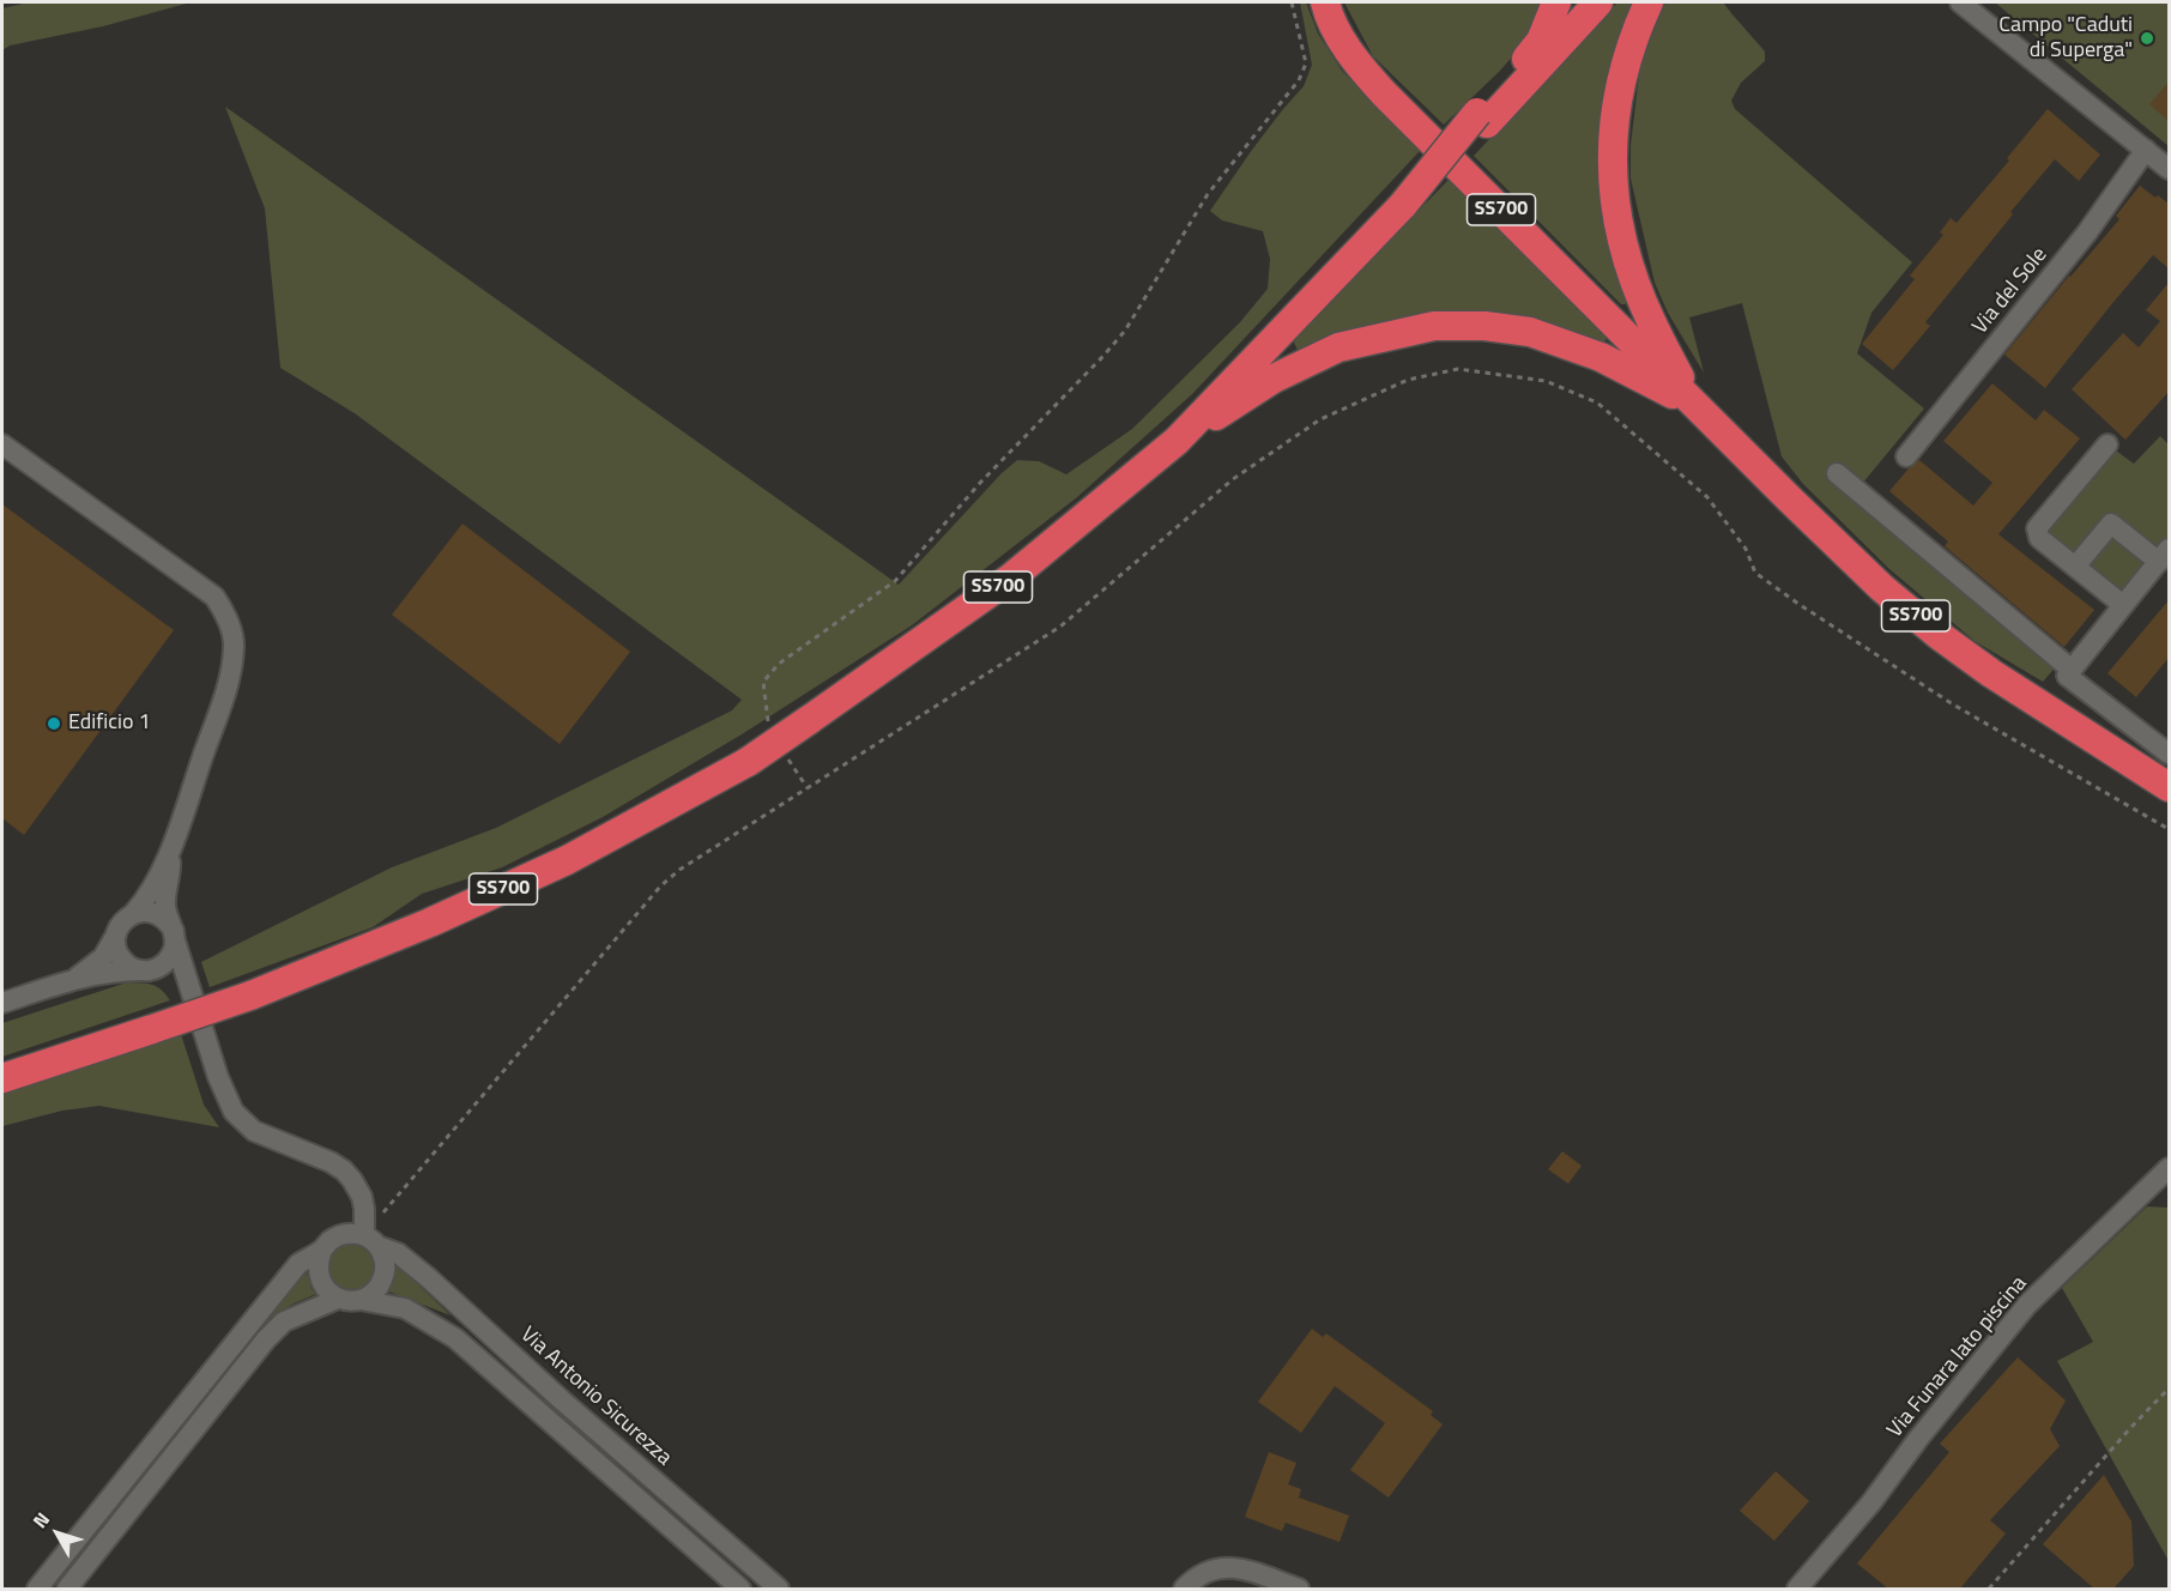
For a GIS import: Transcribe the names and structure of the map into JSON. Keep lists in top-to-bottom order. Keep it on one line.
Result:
{"streets":{"highway":["SS700"],"street":["Via del Sole","Via Funara lato piscina","Via Antonio Sicurezza"]},"places":["Campo \"Caduti di Superga\"","Edificio 1"],"north":"top left"}
